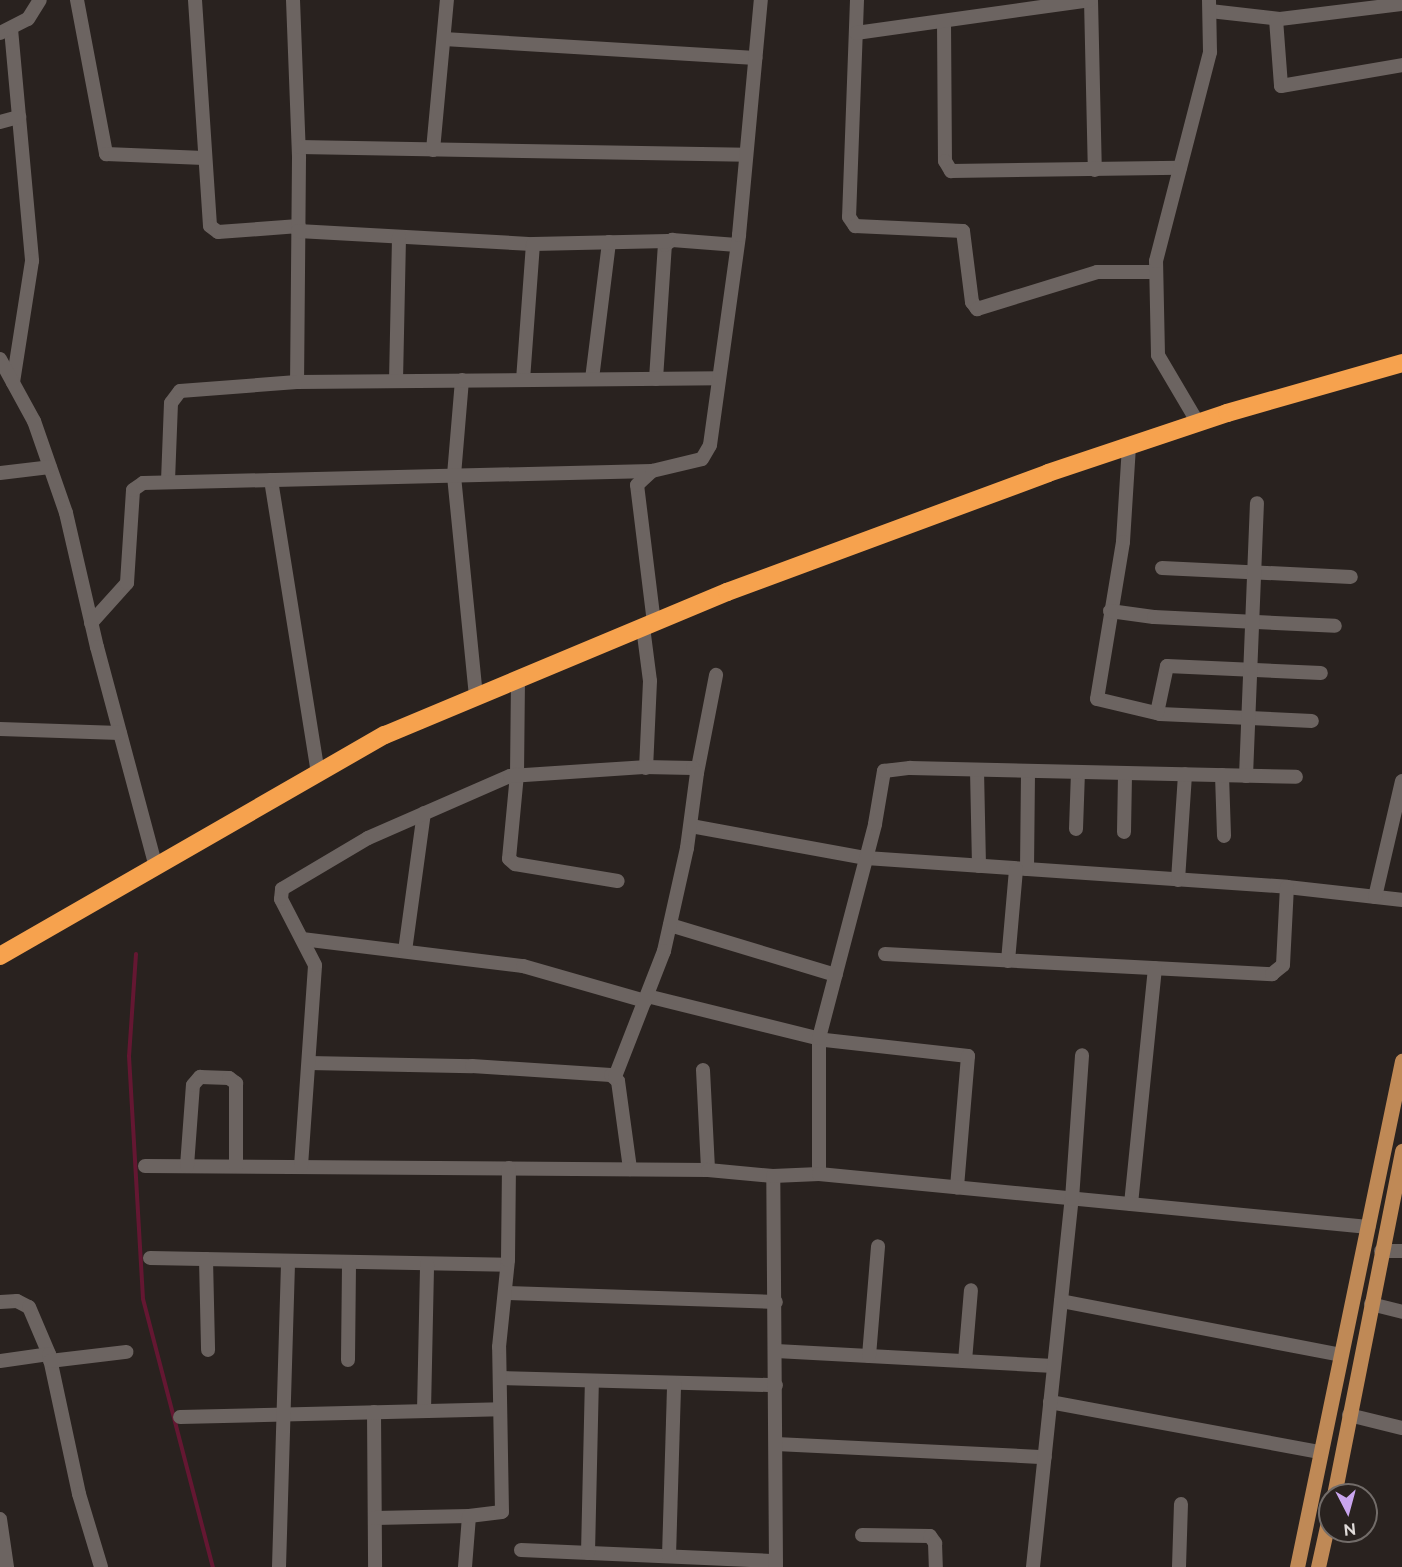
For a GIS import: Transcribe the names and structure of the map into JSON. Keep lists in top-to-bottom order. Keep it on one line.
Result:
{"north":"bottom"}
